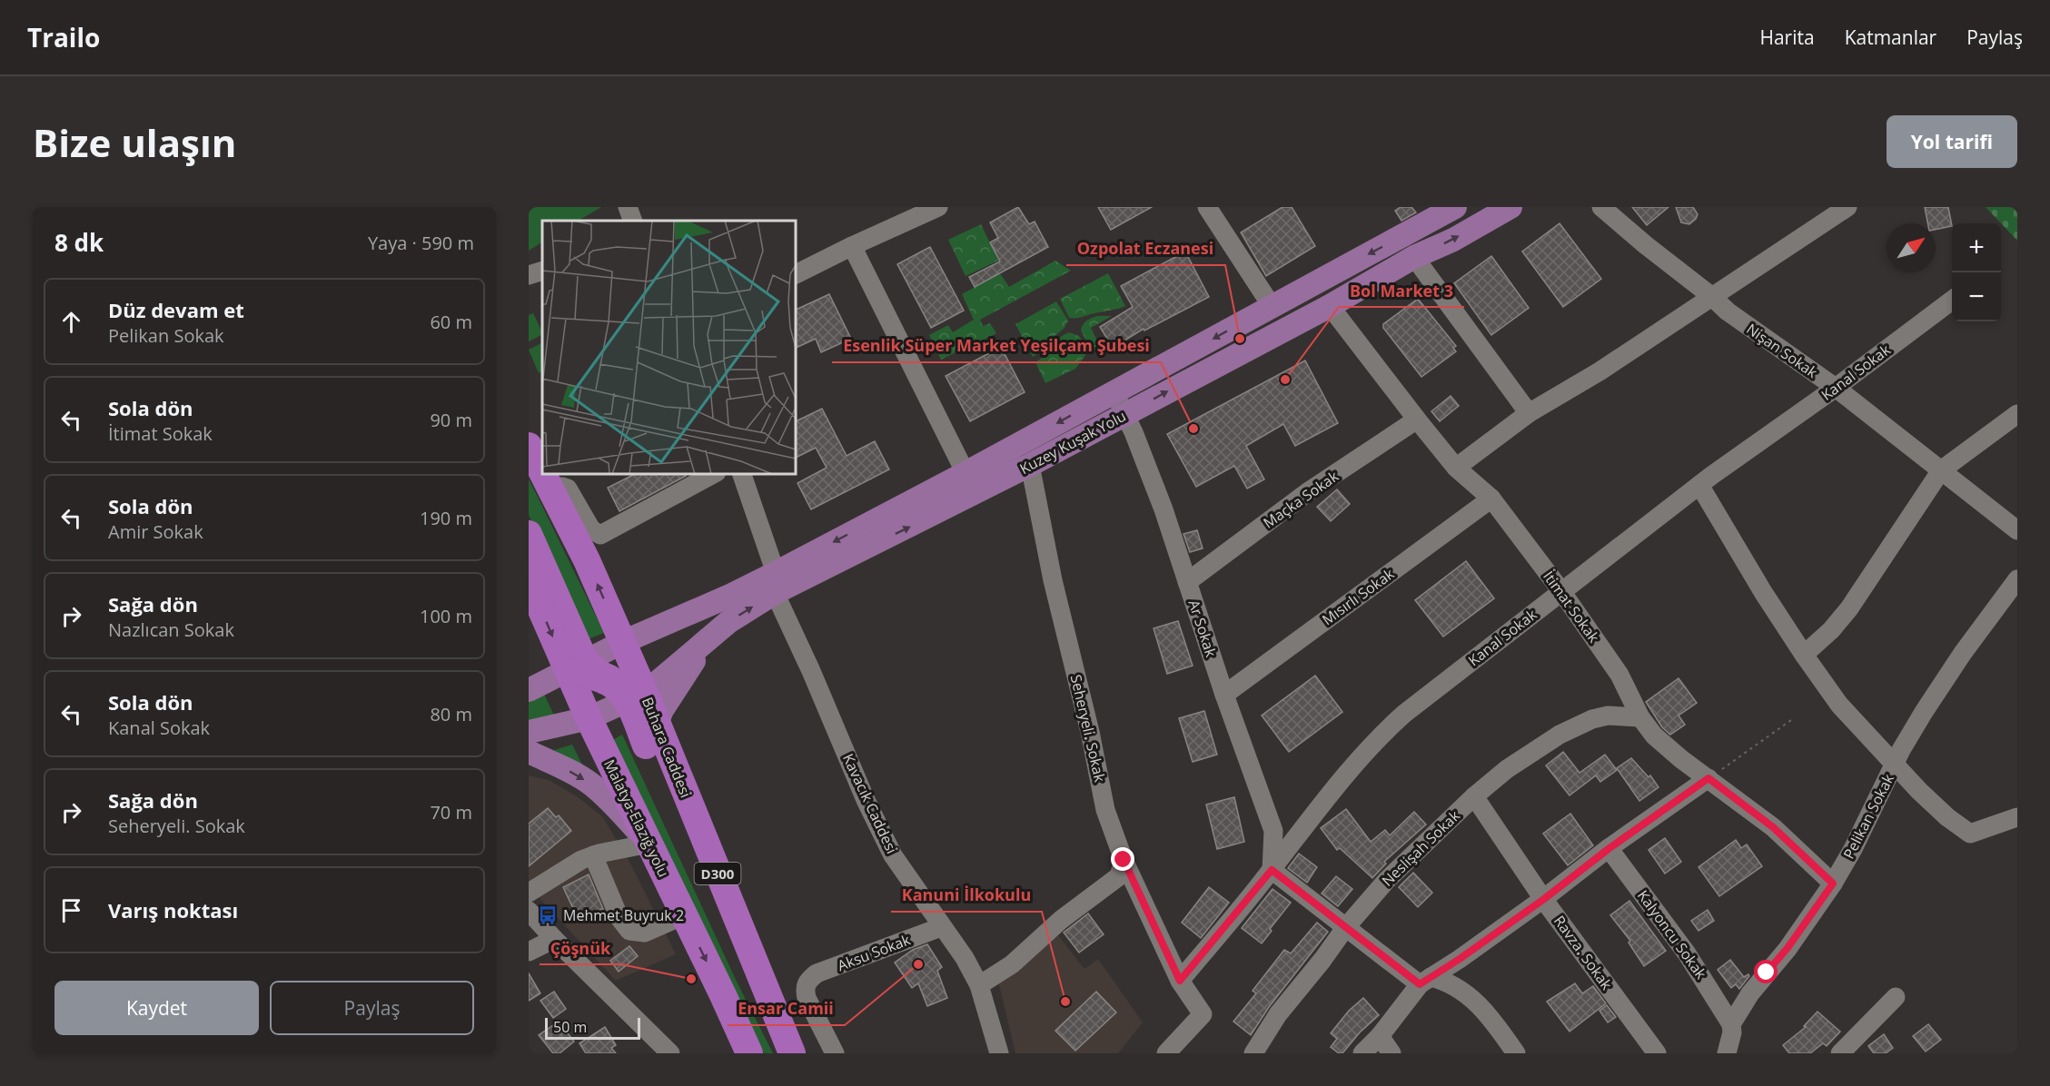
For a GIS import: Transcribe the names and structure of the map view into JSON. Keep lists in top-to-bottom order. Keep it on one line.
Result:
{"streets":{"highway":["Buhara Caddesi","Malatya-Elazığ yolu","D300"],"main road":["Kuzey Kuşak Yolu"],"street":["Nişan Sokak","Kanal Sokak","Maçka Sokak","Mısırlı Sokak","İtimat Sokak","Ar Sokak","Seheryeli. Sokak","Kavacık Caddesi","Pelikan Sokak","Neslişah Sokak","Kalyoncu Sokak","Aksu Sokak","Ravza. Sokak"]},"crossings":[["Nişan Sokak","Kanal Sokak"],["Kanal Sokak","İtimat Sokak"],["Kanal Sokak","Ar Sokak"],["Kanal Sokak","Seheryeli. Sokak"],["Kuzey Kuşak Yolu","İtimat Sokak"],["Kuzey Kuşak Yolu","Ar Sokak"],["Kuzey Kuşak Yolu","Seheryeli. Sokak"],["Kuzey Kuşak Yolu","Buhara Caddesi"],["Kuzey Kuşak Yolu","Kavacık Caddesi"],["Maçka Sokak","İtimat Sokak"],["Maçka Sokak","Ar Sokak"],["Mısırlı Sokak","İtimat Sokak"],["Mısırlı Sokak","Ar Sokak"],["İtimat Sokak","Pelikan Sokak"],["İtimat Sokak","Neslişah Sokak"],["Kavacık Caddesi","Aksu Sokak"],["Pelikan Sokak","Kalyoncu Sokak"],["Neslişah Sokak","Ravza. Sokak"]],"places":{"other":["Ozpolat Eczanesi","Bol Market 3","Esenlik Süper Market Yeşilçam Şubesi","Ensar Camii","Çöşnük","Kanuni İlkokulu"],"bus stop":["Mehmet Buyruk 2"]},"scale_bar":"50 m","north":"top right","page":{"header":"Trailo","nav":["Harita","Katmanlar","Paylaş"],"buttons":["Yol tarifi",["Kaydet","Paylaş"]],"title":"Bize ulaşın","heading":["8 dk","Yaya · 590 m"],"map_buttons":["+","−"],"list":[["Düz devam et","Pelikan Sokak","60 m"],["Sola dön","İtimat Sokak","90 m"],["Sola dön","Amir Sokak","190 m"],["Sağa dön","Nazlıcan Sokak","100 m"],["Sola dön","Kanal Sokak","80 m"],["Sağa dön","Seheryeli. Sokak","70 m"],"Varış noktası"],"scale":"50 m"}}
